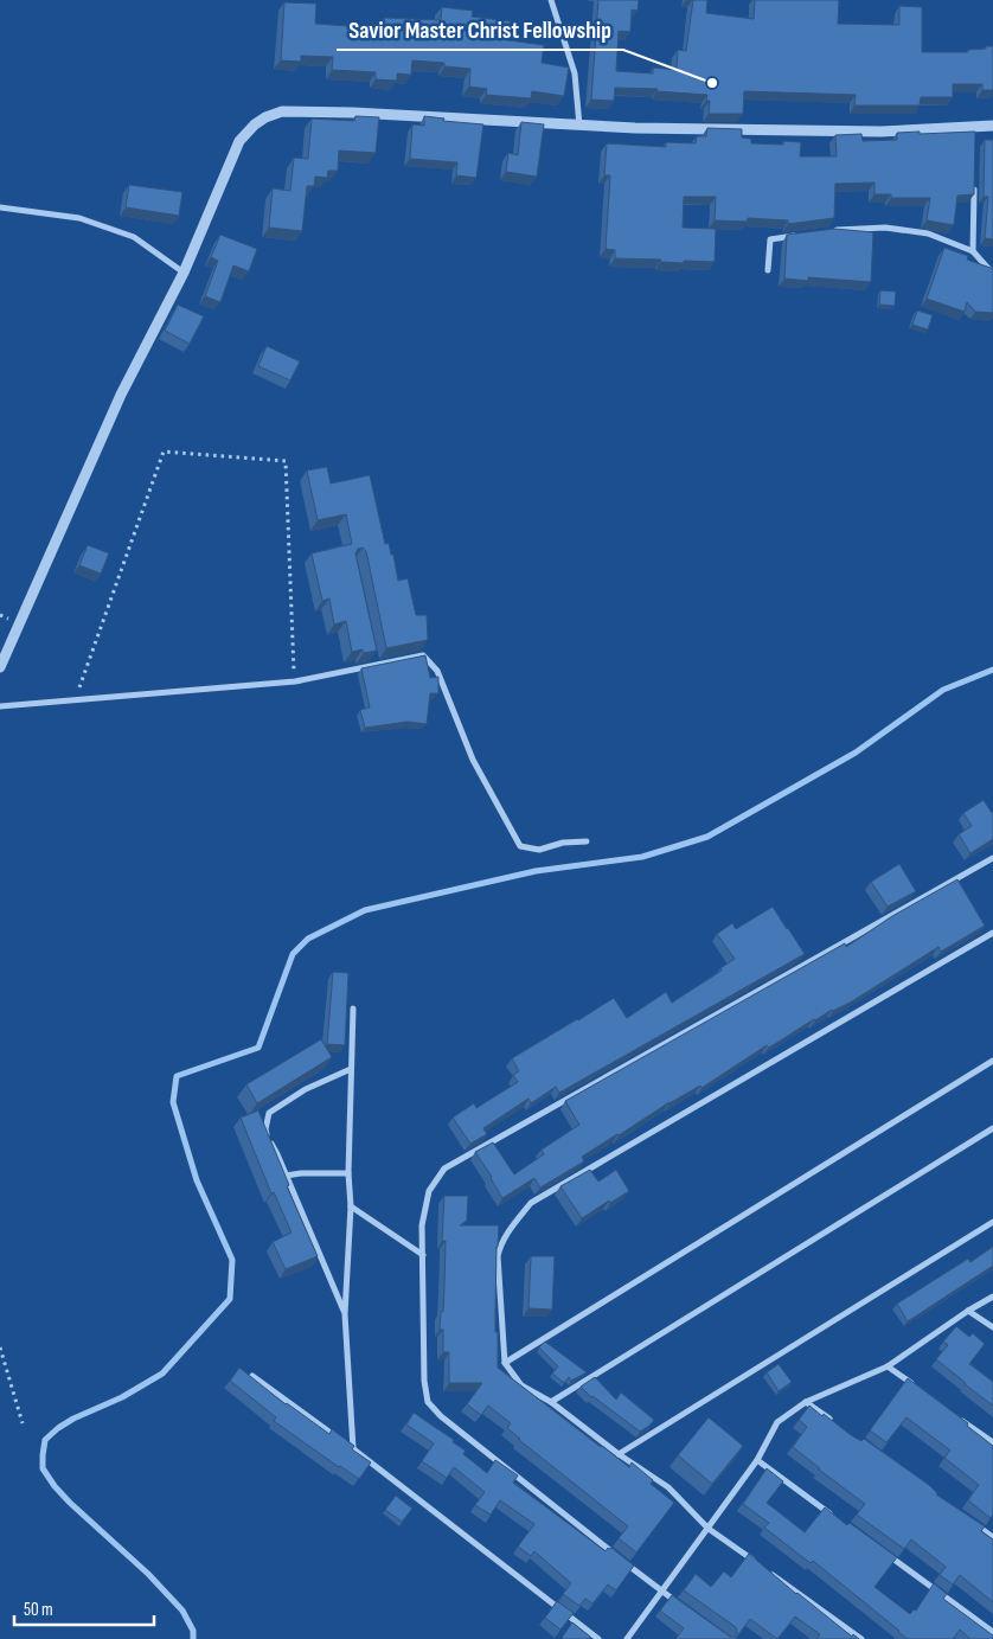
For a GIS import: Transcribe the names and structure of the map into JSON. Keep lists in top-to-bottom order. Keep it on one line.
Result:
{"places":["Savior Master Christ Fellowship"],"scale_bar":"50 m"}
